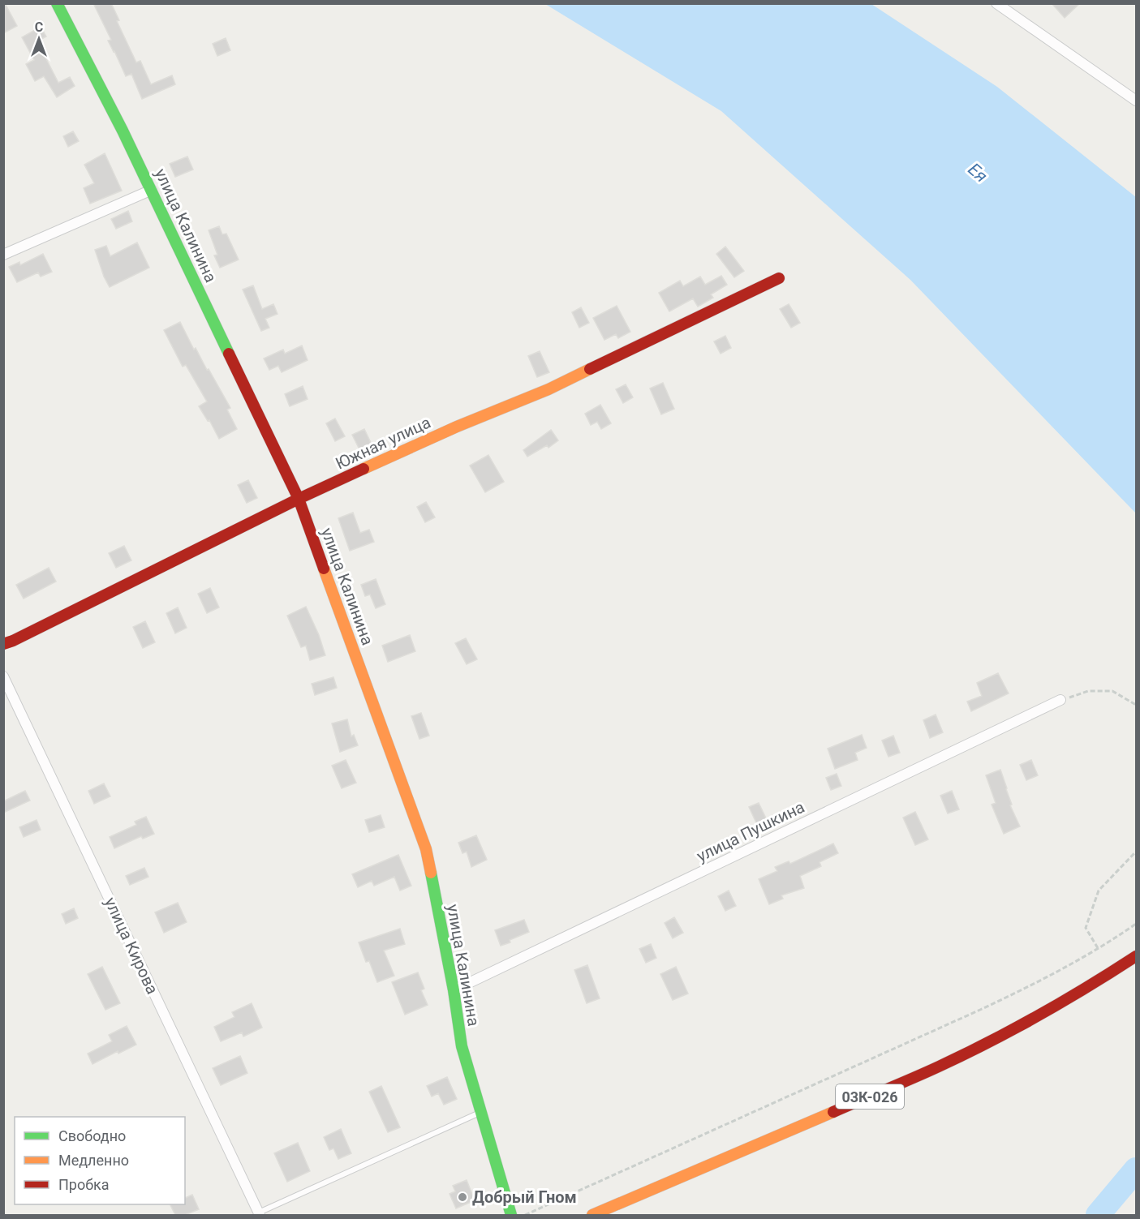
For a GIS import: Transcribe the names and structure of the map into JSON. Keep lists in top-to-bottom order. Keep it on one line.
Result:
{"streets":{"street":["улица Калинина","Южная улица","улица Пушкина","улица Кирова","03К-026"]},"crossings":[["улица Калинина","Южная улица"],["улица Калинина","улица Пушкина"]],"water":["Ея"],"places":["Добрый Гном"],"legend":["Свободно","Медленно","Пробка"],"north":"top"}
